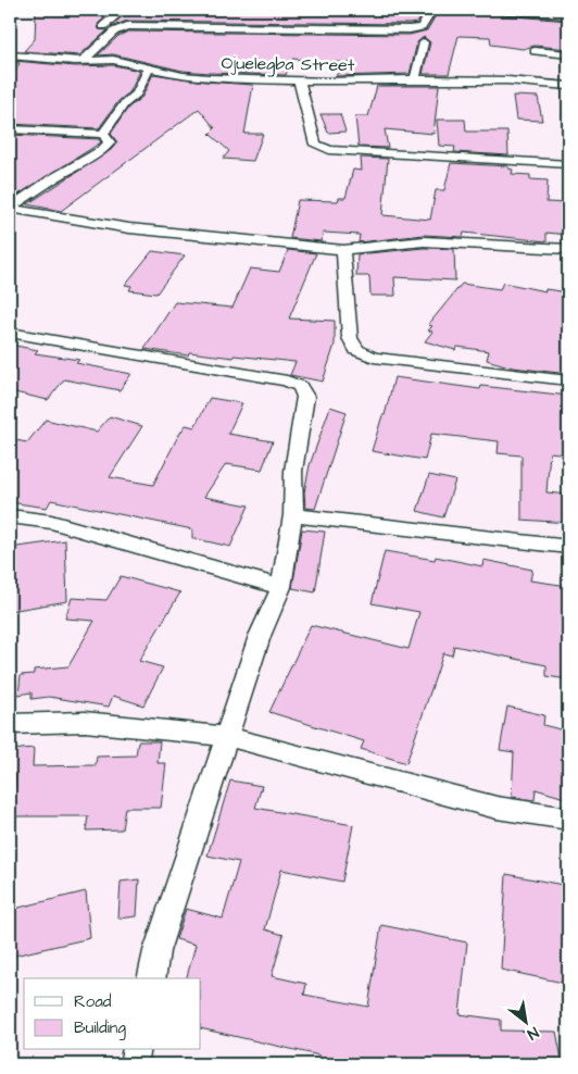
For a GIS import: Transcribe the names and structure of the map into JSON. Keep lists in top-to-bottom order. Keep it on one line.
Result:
{"streets":{"street":["Ojuelegba Street"]},"legend":["Road","Building"],"north":"bottom right"}
